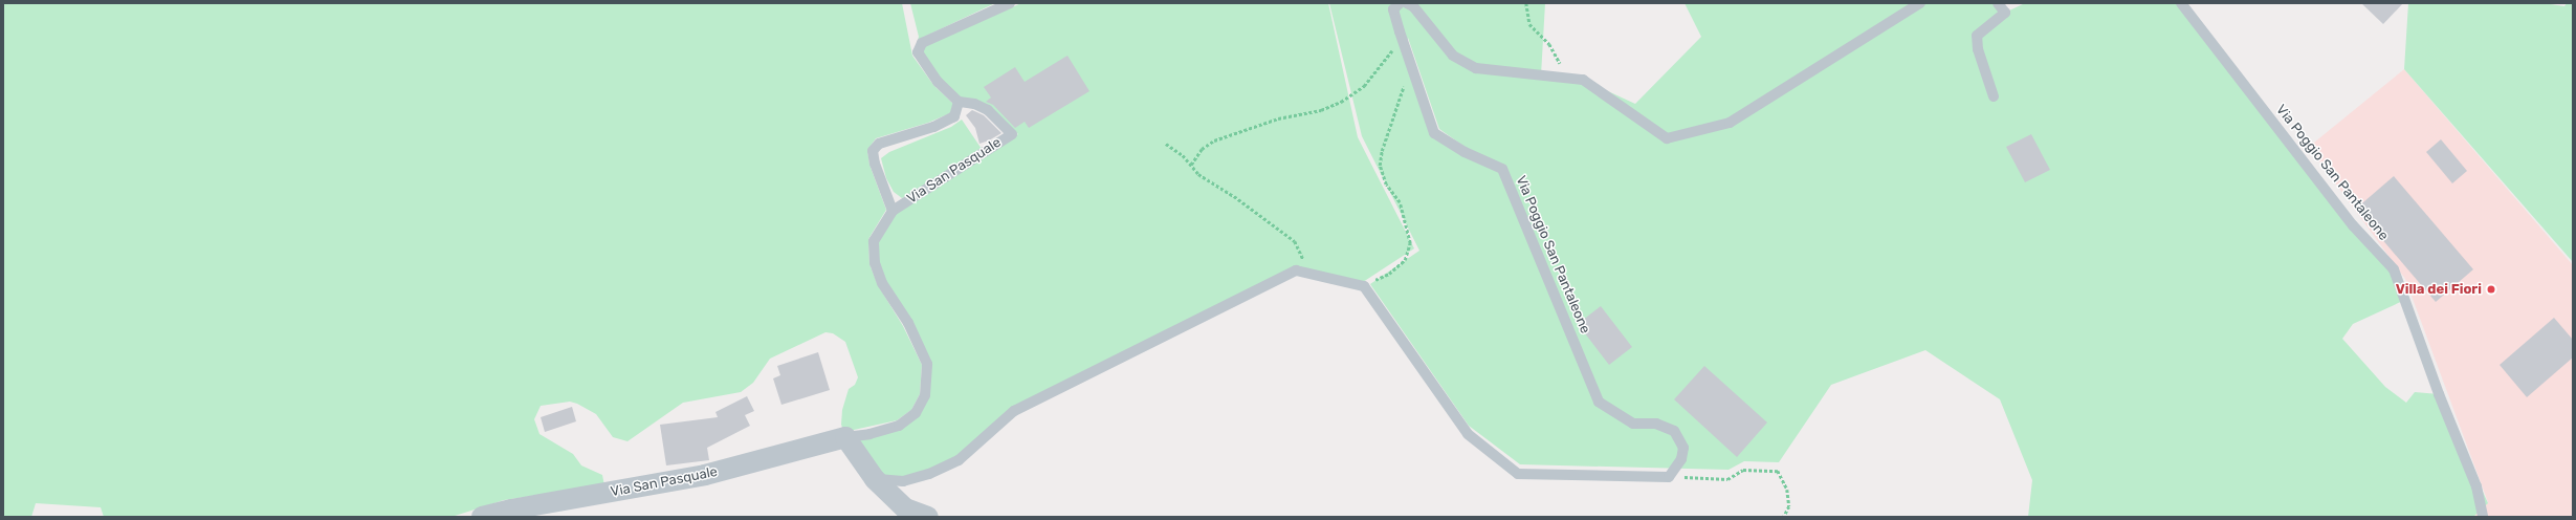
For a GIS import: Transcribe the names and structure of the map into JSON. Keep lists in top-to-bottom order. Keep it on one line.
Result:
{"streets":{"street":["Via San Pasquale"],"lane":["Via Poggio San Pantaleone"]},"places":["Villa dei Fiori"]}
